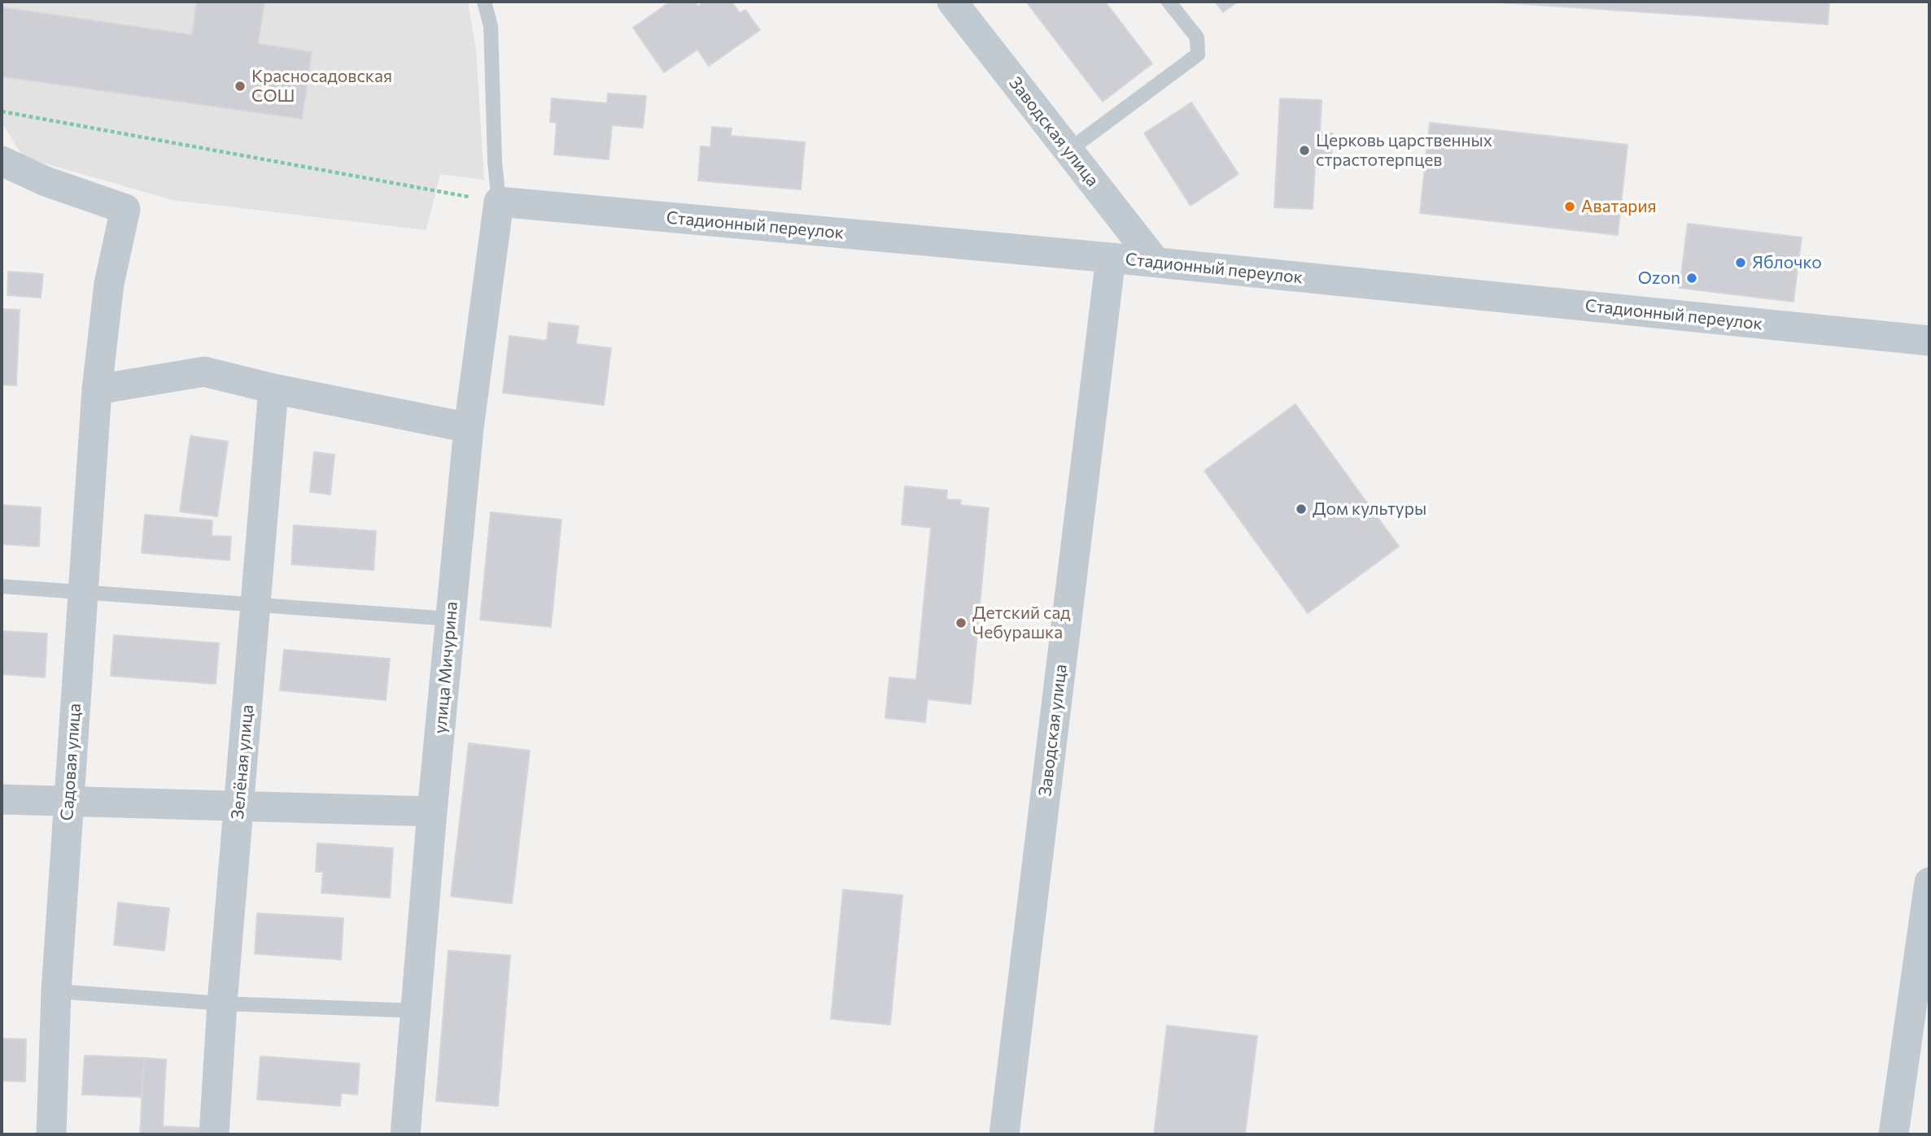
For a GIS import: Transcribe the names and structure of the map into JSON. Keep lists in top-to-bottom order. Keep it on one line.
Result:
{"streets":{"street":["Заводская улица","Стадионный переулок","улица Мичурина","Садовая улица","Зелёная улица"]},"crossings":[["Заводская улица","Стадионный переулок"],["Стадионный переулок","улица Мичурина"]],"places":["Красносадовская СОШ","Церковь царственных страстотерпцев","Аватария","Яблочко","Ozon","Дом культуры","Детский сад Чебурашка"]}
